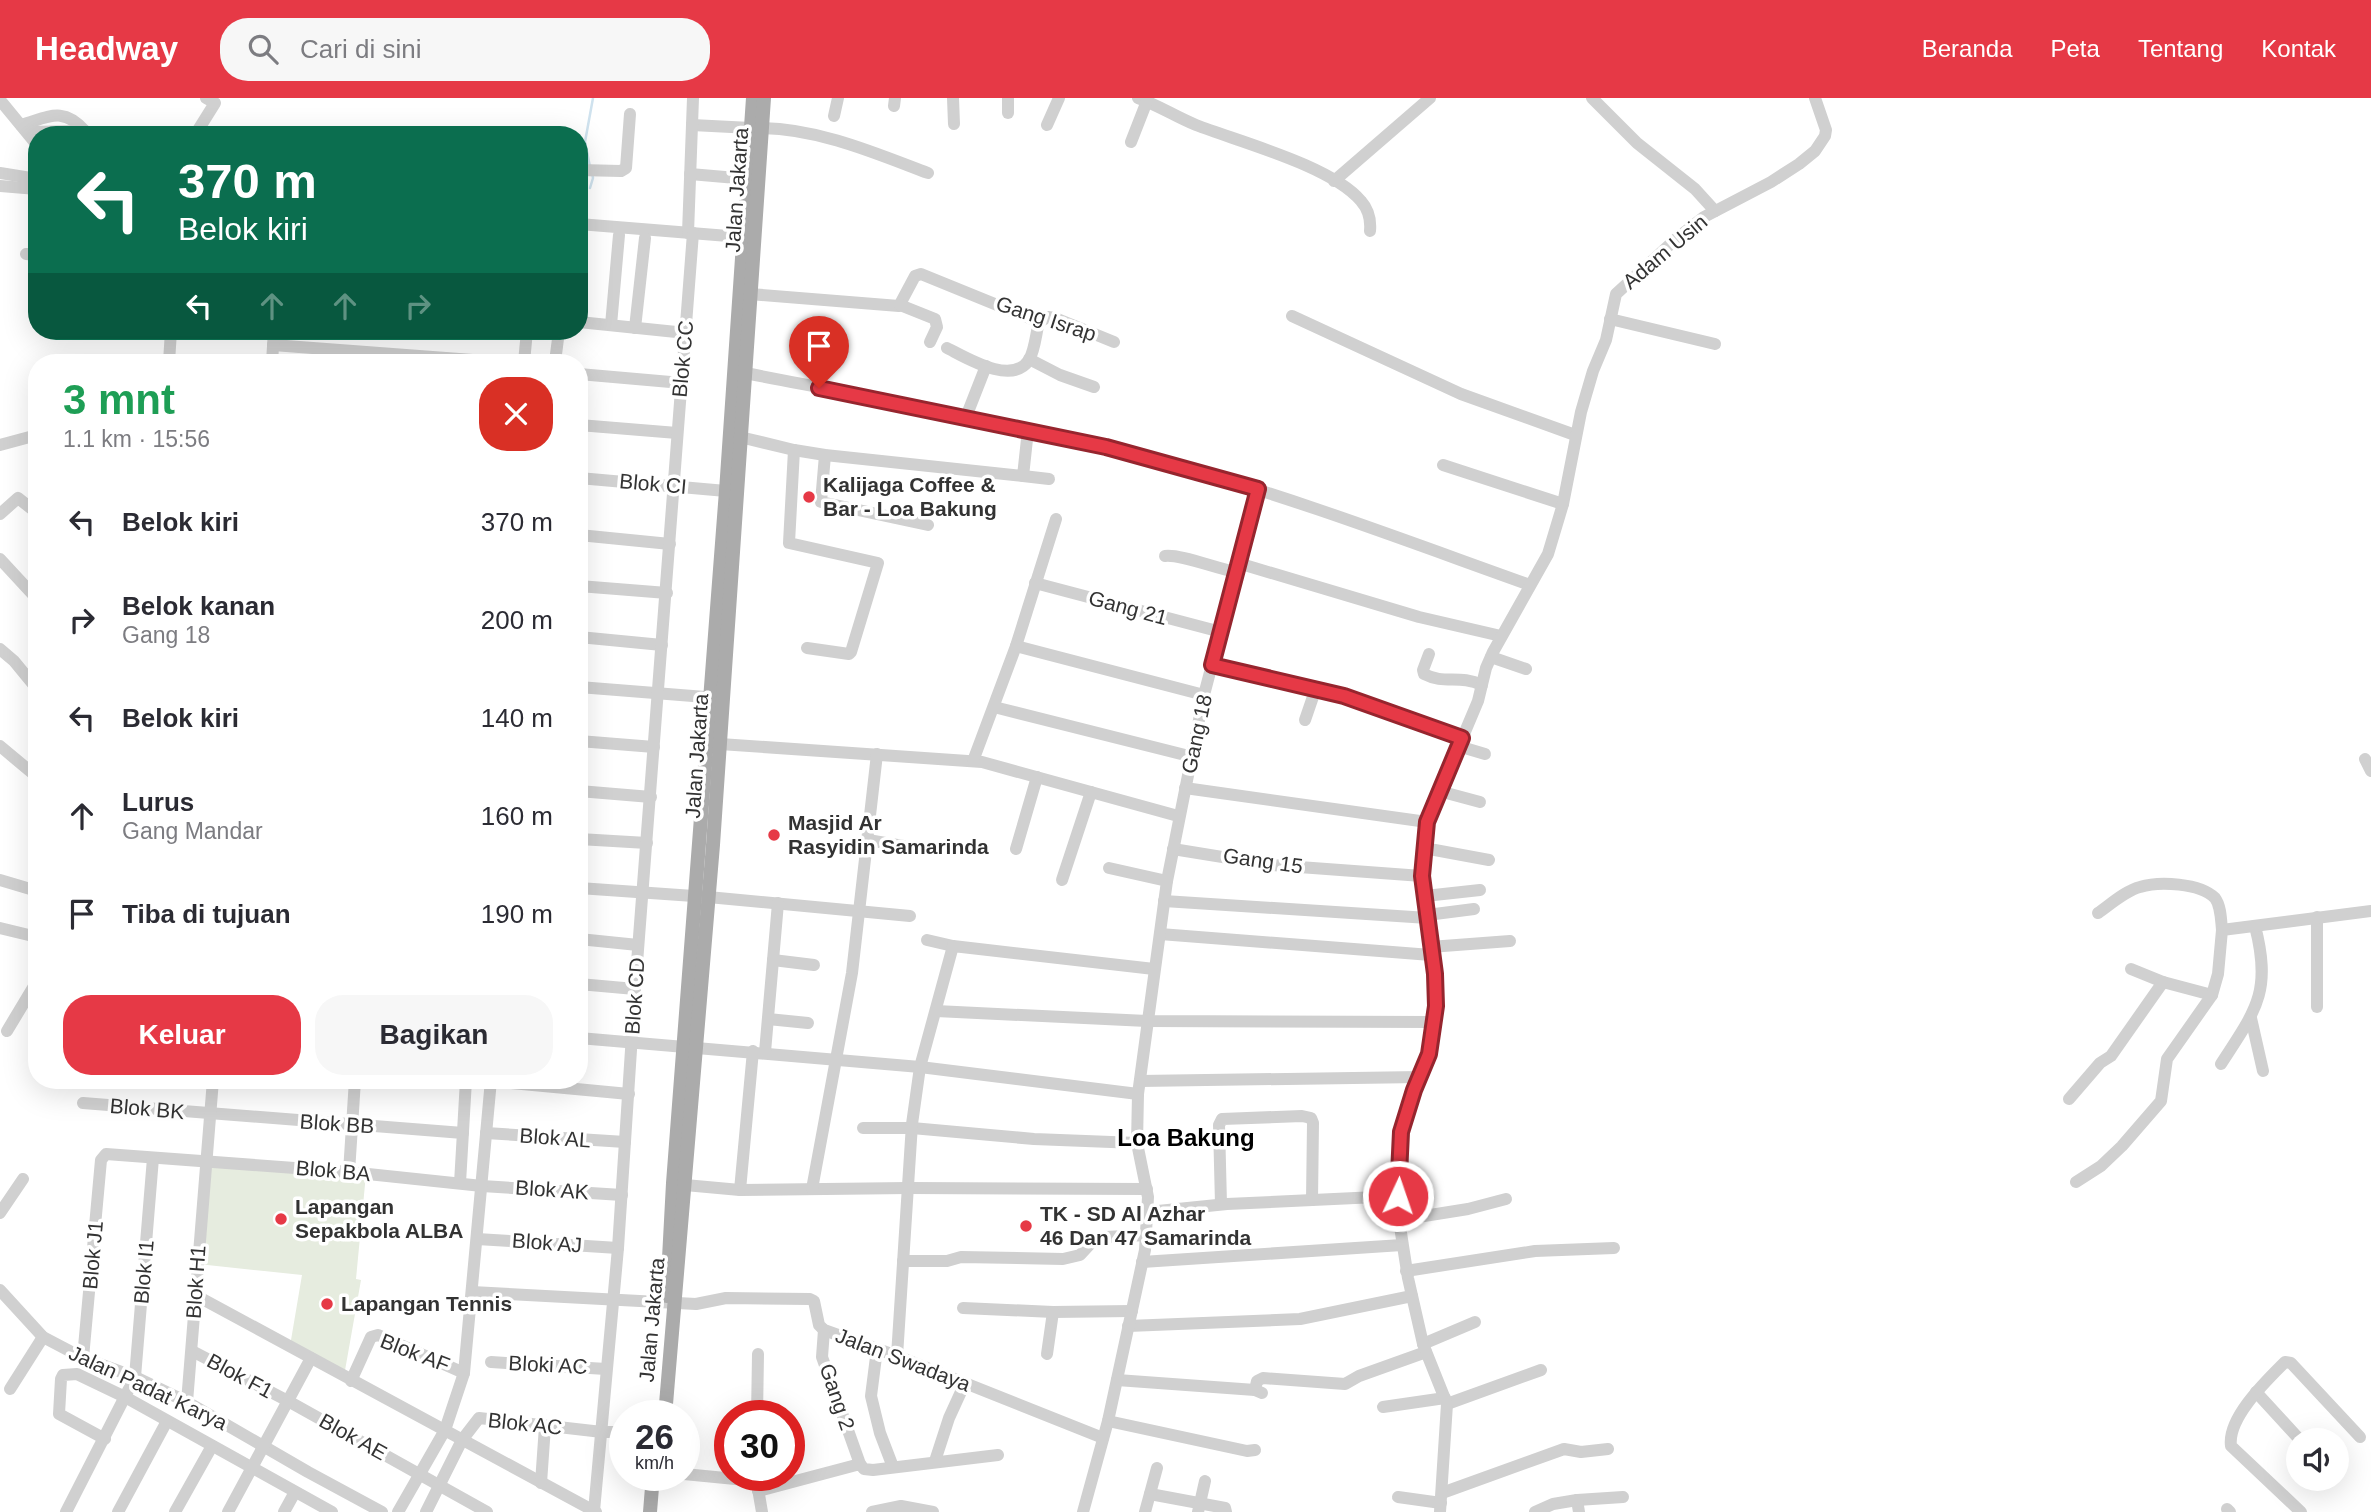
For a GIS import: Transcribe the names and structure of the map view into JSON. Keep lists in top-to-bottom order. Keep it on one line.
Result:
{"streets":{"main road":["Jalan Jakarta"],"street":["Adam Usin","Gang Israp","Blok CC","Blok CI","Gang 21","Gang 18","Gang 15","Blok CD","Blok BK","Blok BB","Blok AL","Blok BA","Blok AK","Blok AJ","Blok J1","Blok I1","Blok H1","Blok AF","Jalan Swadaya","Bloki AC","Blok F1","Jalan Padat Karya","Gang 2","Blok AC","Blok AE"]},"crossings":[["Jalan Jakarta","Blok CI"],["Jalan Jakarta","Jalan Swadaya"],["Adam Usin","Gang 15"],["Blok CC","Blok CI"],["Blok CC","Blok CD"],["Blok CI","Blok CD"],["Gang 21","Gang 18"],["Gang 18","Gang 15"],["Gang 18","Jalan Swadaya"],["Blok CD","Blok AL"],["Blok CD","Blok AK"],["Blok CD","Blok AJ"],["Blok CD","Bloki AC"],["Blok CD","Blok AC"],["Blok BK","Blok BB"],["Blok BK","Blok H1"],["Blok BB","Blok H1"],["Blok BA","Blok AK"],["Blok BA","Blok J1"],["Blok BA","Blok I1"],["Blok BA","Blok H1"],["Blok J1","Jalan Padat Karya"],["Blok I1","Jalan Padat Karya"],["Blok H1","Blok F1"],["Blok H1","Jalan Padat Karya"],["Jalan Swadaya","Gang 2"],["Blok F1","Blok AE"]],"districts":["Loa Bakung"],"places":["Kalijaga Coffee & Bar - Loa Bakung","Masjid Ar Rasyidin Samarinda","Lapangan Sepakbola ALBA","TK - SD Al Azhar 46 Dan 47 Samarinda","Lapangan Tennis"],"page":{"header":"Headway","search":"Cari di sini","nav":["Beranda","Peta","Tentang","Kontak"],"turn":["370 m","Belok kiri"],"heading":["3 mnt","1.1 km · 15:56"],"list":[{"name":"Belok kiri","value":"370 m"},{"name":"Belok kanan","note":"Gang 18","value":"200 m"},{"name":"Belok kiri","value":"140 m"},{"name":"Lurus","note":"Gang Mandar","value":"160 m"},{"name":"Tiba di tujuan","value":"190 m"}],"buttons":["Keluar","Bagikan"],"speed":"26 km/h","limit":"30"}}
